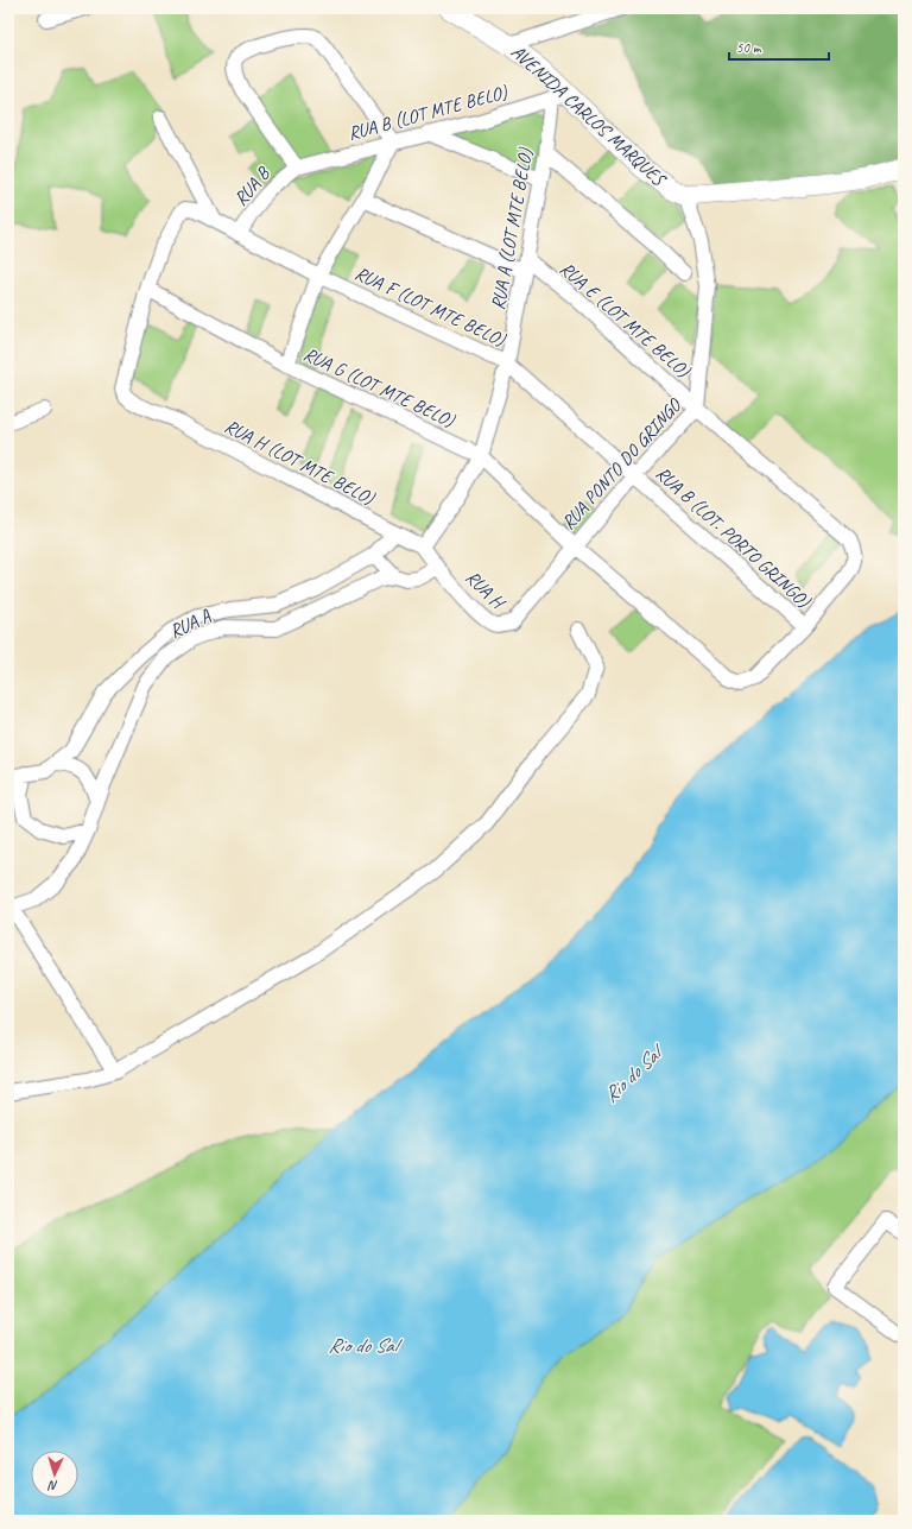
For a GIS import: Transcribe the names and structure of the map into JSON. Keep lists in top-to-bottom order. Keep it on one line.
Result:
{"streets":{"street":["RUA B (LOT MTE BELO)","AVENIDA CARLOS MARQUES","RUA B","RUA A (LOT MTE BELO)","RUA F (LOT MTE BELO)","RUA E (LOT MTE BELO)","RUA G (LOT MTE BELO)","RUA H (LOT MTE BELO)","RUA PONTO DO GRINGO","RUA B (LOT. PORTO GRINGO)","RUA H","RUA A"]},"crossings":[["RUA B (LOT MTE BELO)","AVENIDA CARLOS MARQUES"],["RUA B (LOT MTE BELO)","RUA B"],["RUA B (LOT MTE BELO)","RUA A (LOT MTE BELO)"],["AVENIDA CARLOS MARQUES","RUA A (LOT MTE BELO)"],["RUA B","RUA F (LOT MTE BELO)"],["RUA A (LOT MTE BELO)","RUA F (LOT MTE BELO)"],["RUA A (LOT MTE BELO)","RUA E (LOT MTE BELO)"],["RUA A (LOT MTE BELO)","RUA G (LOT MTE BELO)"],["RUA A (LOT MTE BELO)","RUA H (LOT MTE BELO)"],["RUA F (LOT MTE BELO)","RUA G (LOT MTE BELO)"],["RUA F (LOT MTE BELO)","RUA H (LOT MTE BELO)"],["RUA F (LOT MTE BELO)","RUA PONTO DO GRINGO"],["RUA F (LOT MTE BELO)","RUA B (LOT. PORTO GRINGO)"],["RUA E (LOT MTE BELO)","RUA G (LOT MTE BELO)"],["RUA E (LOT MTE BELO)","RUA PONTO DO GRINGO"],["RUA E (LOT MTE BELO)","RUA B (LOT. PORTO GRINGO)"],["RUA G (LOT MTE BELO)","RUA H (LOT MTE BELO)"],["RUA G (LOT MTE BELO)","RUA PONTO DO GRINGO"],["RUA G (LOT MTE BELO)","RUA B (LOT. PORTO GRINGO)"],["RUA H (LOT MTE BELO)","RUA H"],["RUA H (LOT MTE BELO)","RUA A"],["RUA PONTO DO GRINGO","RUA B (LOT. PORTO GRINGO)"],["RUA PONTO DO GRINGO","RUA H"],["RUA H","RUA A"]],"water":["Rio do Sal"],"scale_bar":"50 m","north":"bottom"}
